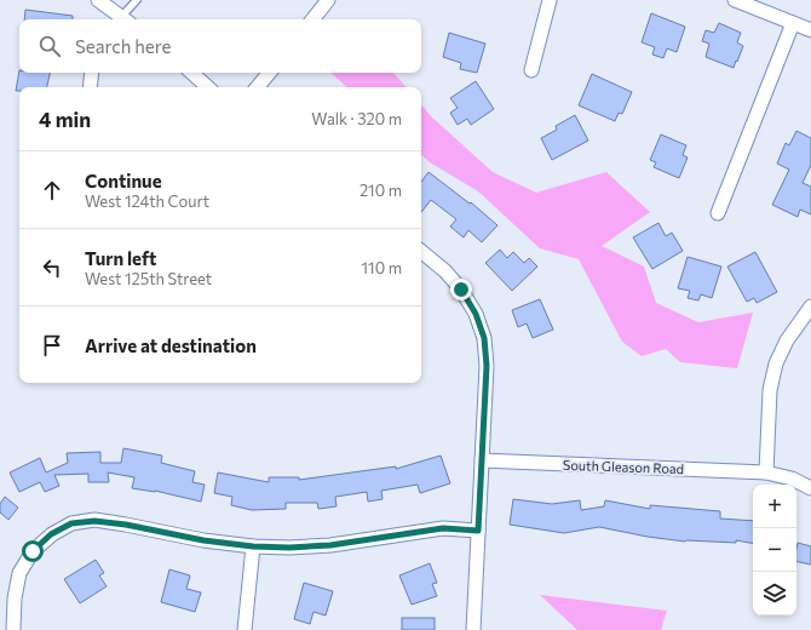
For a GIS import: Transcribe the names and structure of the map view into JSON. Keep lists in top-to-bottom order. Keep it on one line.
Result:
{"streets":{"street":["South Gleason Road"]},"page":{"search":"Search here","heading":["4 min","Walk · 320 m"],"list":[["Continue","West 124th Court","210 m"],["Turn left","West 125th Street","110 m"],"Arrive at destination"],"map_buttons":["+","−"]}}
